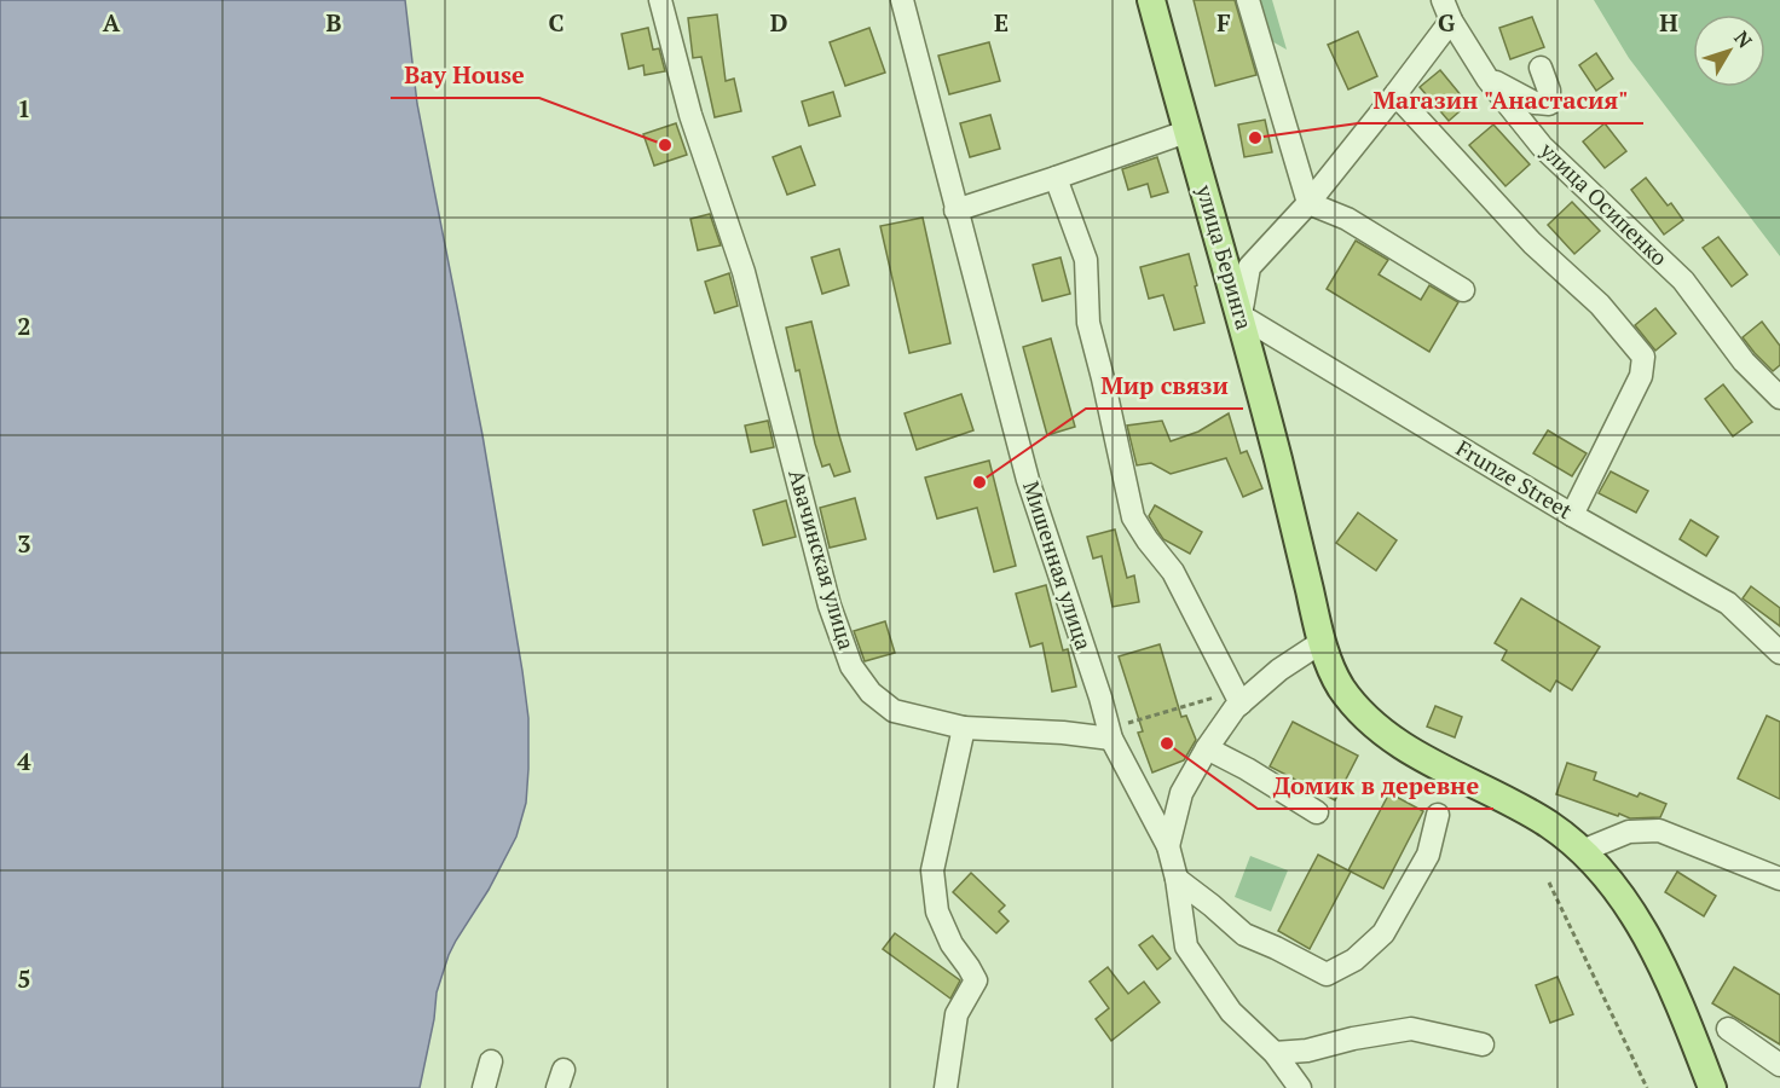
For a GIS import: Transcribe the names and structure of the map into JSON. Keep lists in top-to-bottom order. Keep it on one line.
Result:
{"streets":{"main road":["улица Беринга"],"street":["улица Осипенко","Frunze Street","Авачинская улица","Мишенная улица"]},"crossings":[["улица Беринга","Frunze Street"],["Авачинская улица","Мишенная улица"]],"places":["Магазин \"Анастасия\"","Bay House","Мир связи","Домик в деревне"],"north":"top right","grid":{"columns":["A","B","C","D","E","F","G","H"],"rows":["1","2","3","4","5"]}}
